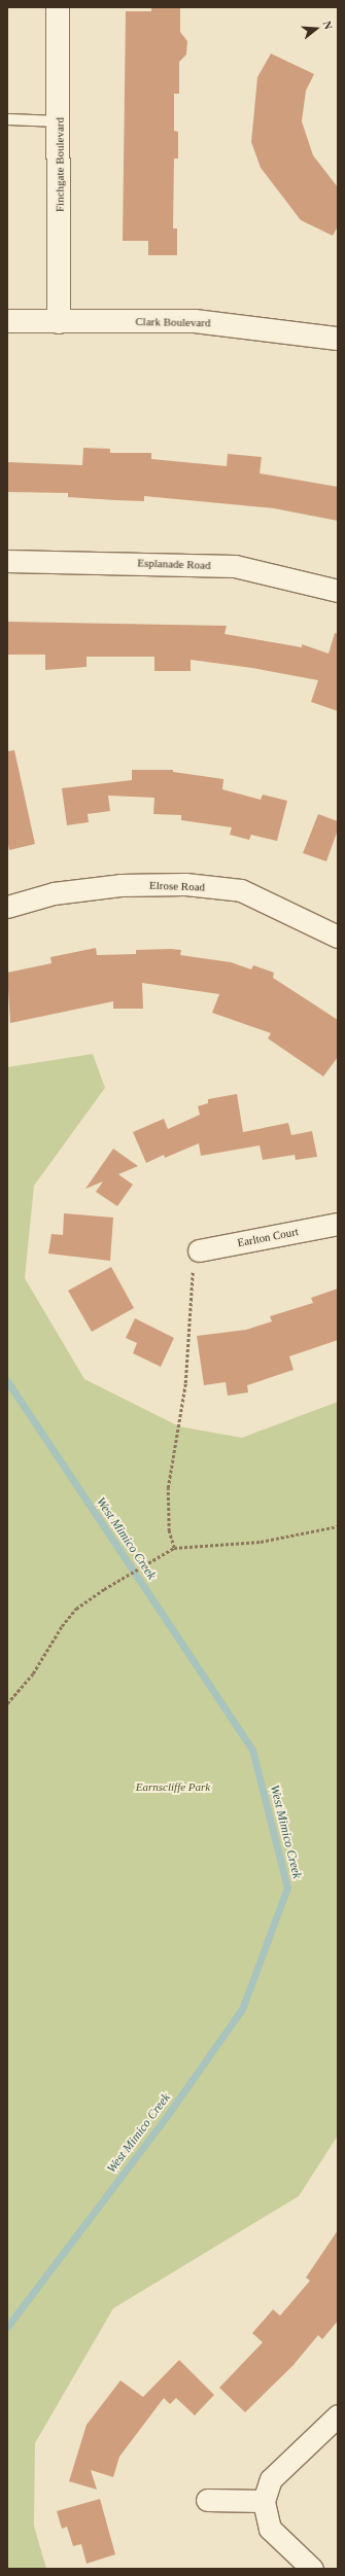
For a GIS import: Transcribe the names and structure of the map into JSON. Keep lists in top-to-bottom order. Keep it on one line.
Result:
{"streets":{"street":["Finchgate Boulevard","Clark Boulevard","Esplanade Road","Elrose Road","Earlton Court"]},"crossings":[["Finchgate Boulevard","Clark Boulevard"]],"water":["West Mimico Creek"],"parks":["Earnscliffe Park"],"north":"right"}
